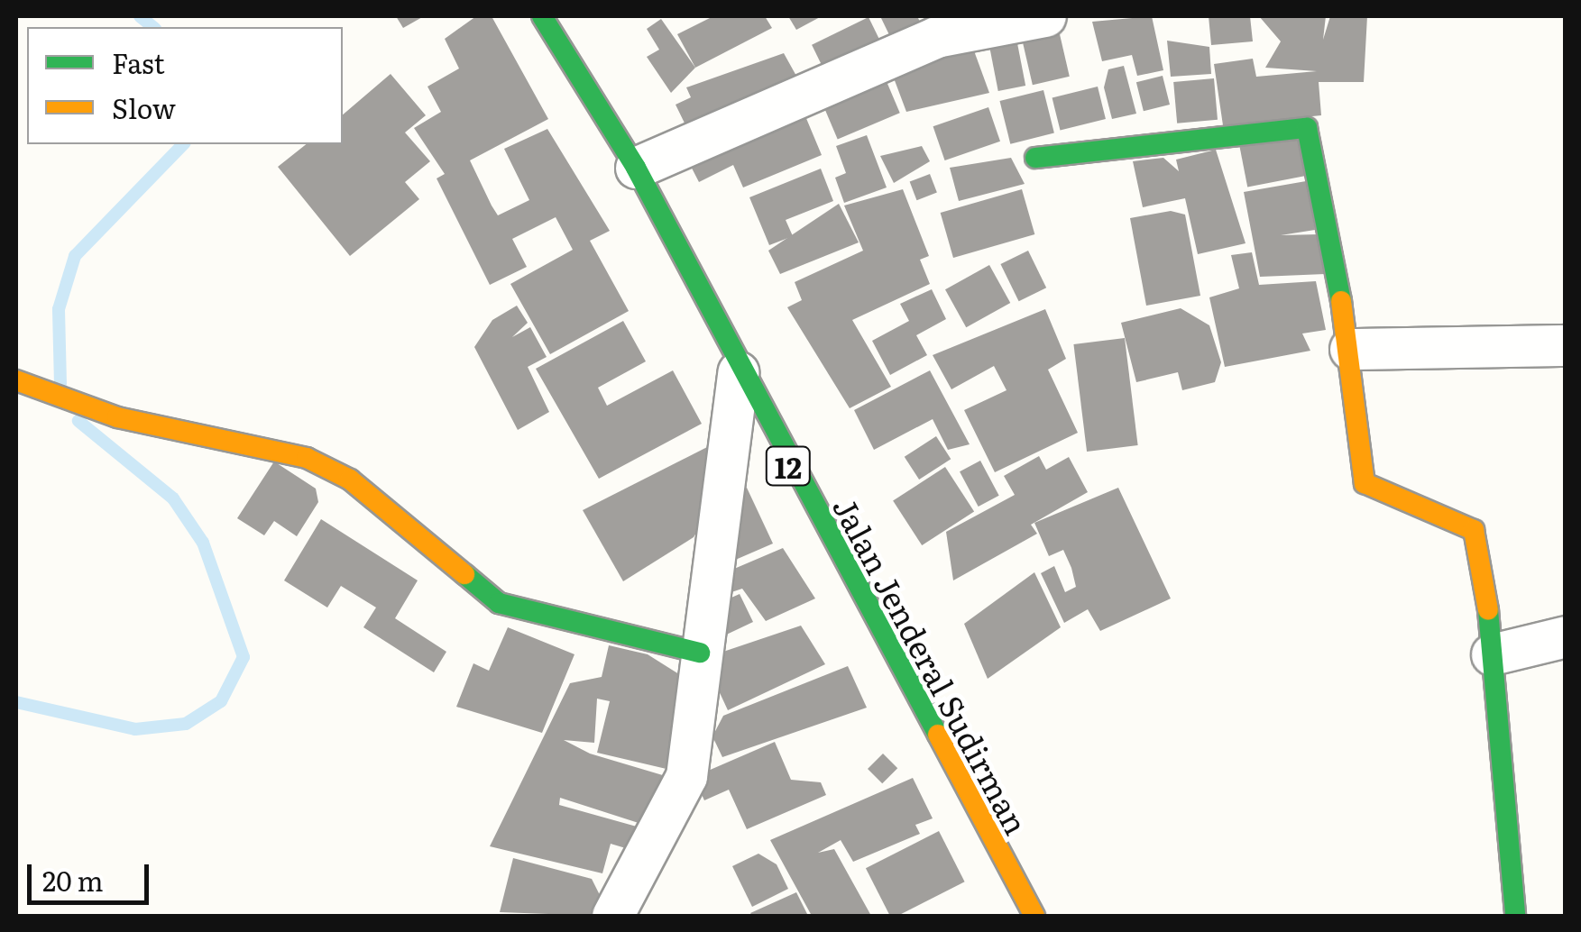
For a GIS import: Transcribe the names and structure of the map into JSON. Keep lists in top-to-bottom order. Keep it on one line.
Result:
{"streets":{"main road":["12","Jalan Jenderal Sudirman"]},"legend":["Fast","Slow"],"scale_bar":"20 m"}
